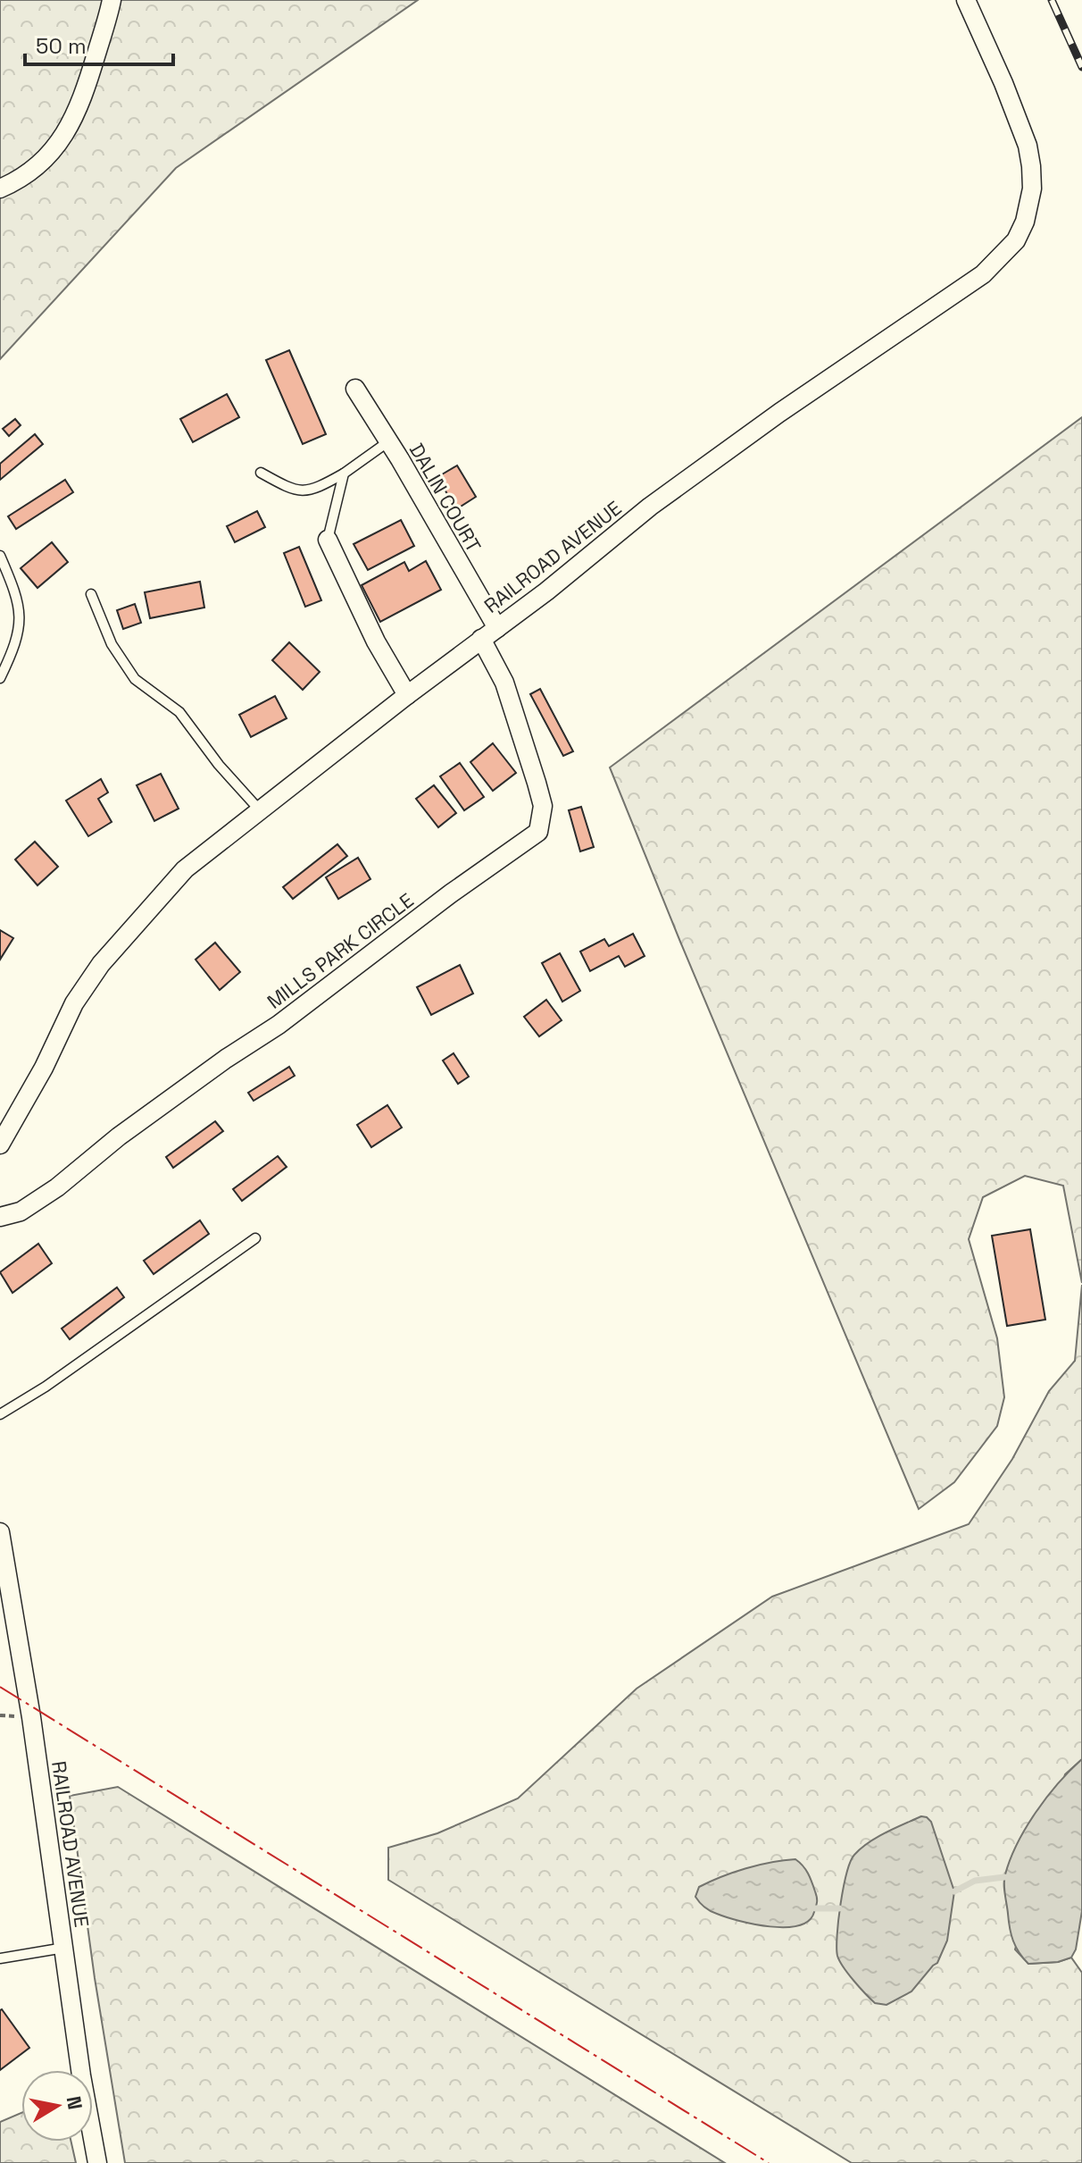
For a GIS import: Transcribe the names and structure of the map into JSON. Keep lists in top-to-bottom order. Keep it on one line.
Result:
{"streets":{"street":["DALIN COURT","RAILROAD AVENUE","MILLS PARK CIRCLE"]},"crossings":[["DALIN COURT","RAILROAD AVENUE"],["RAILROAD AVENUE","MILLS PARK CIRCLE"]],"scale_bar":"50 m","north":"right"}
